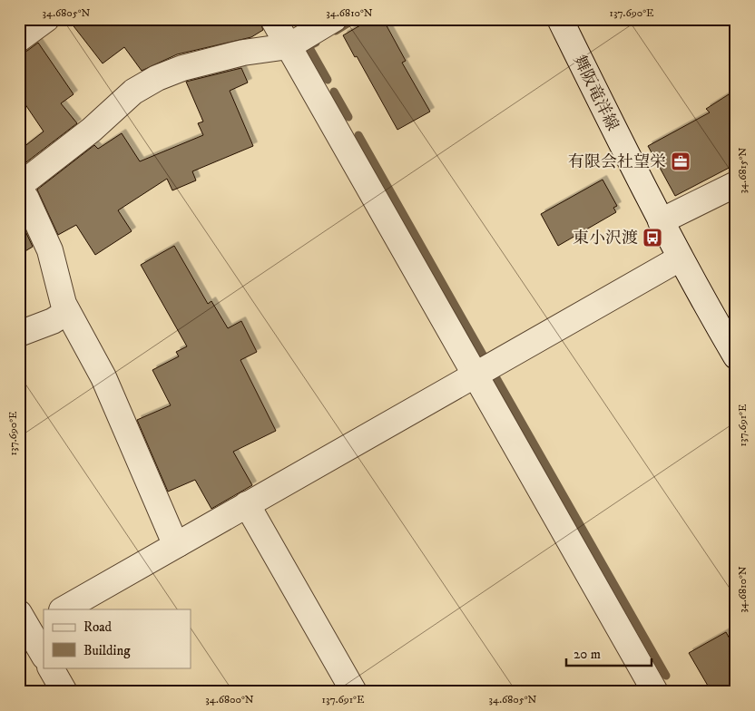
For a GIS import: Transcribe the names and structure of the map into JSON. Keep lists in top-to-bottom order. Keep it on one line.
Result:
{"streets":{"street":["舞阪竜洋線"]},"places":{"office":["有限会社望栄"],"bus stop":["東小沢渡"]},"legend":["Road","Building"],"scale_bar":"20 m","coordinates":["34.6805°N","34.6810°N","137.690°E","34.6815°N","137.691°E","34.6800°N"]}
